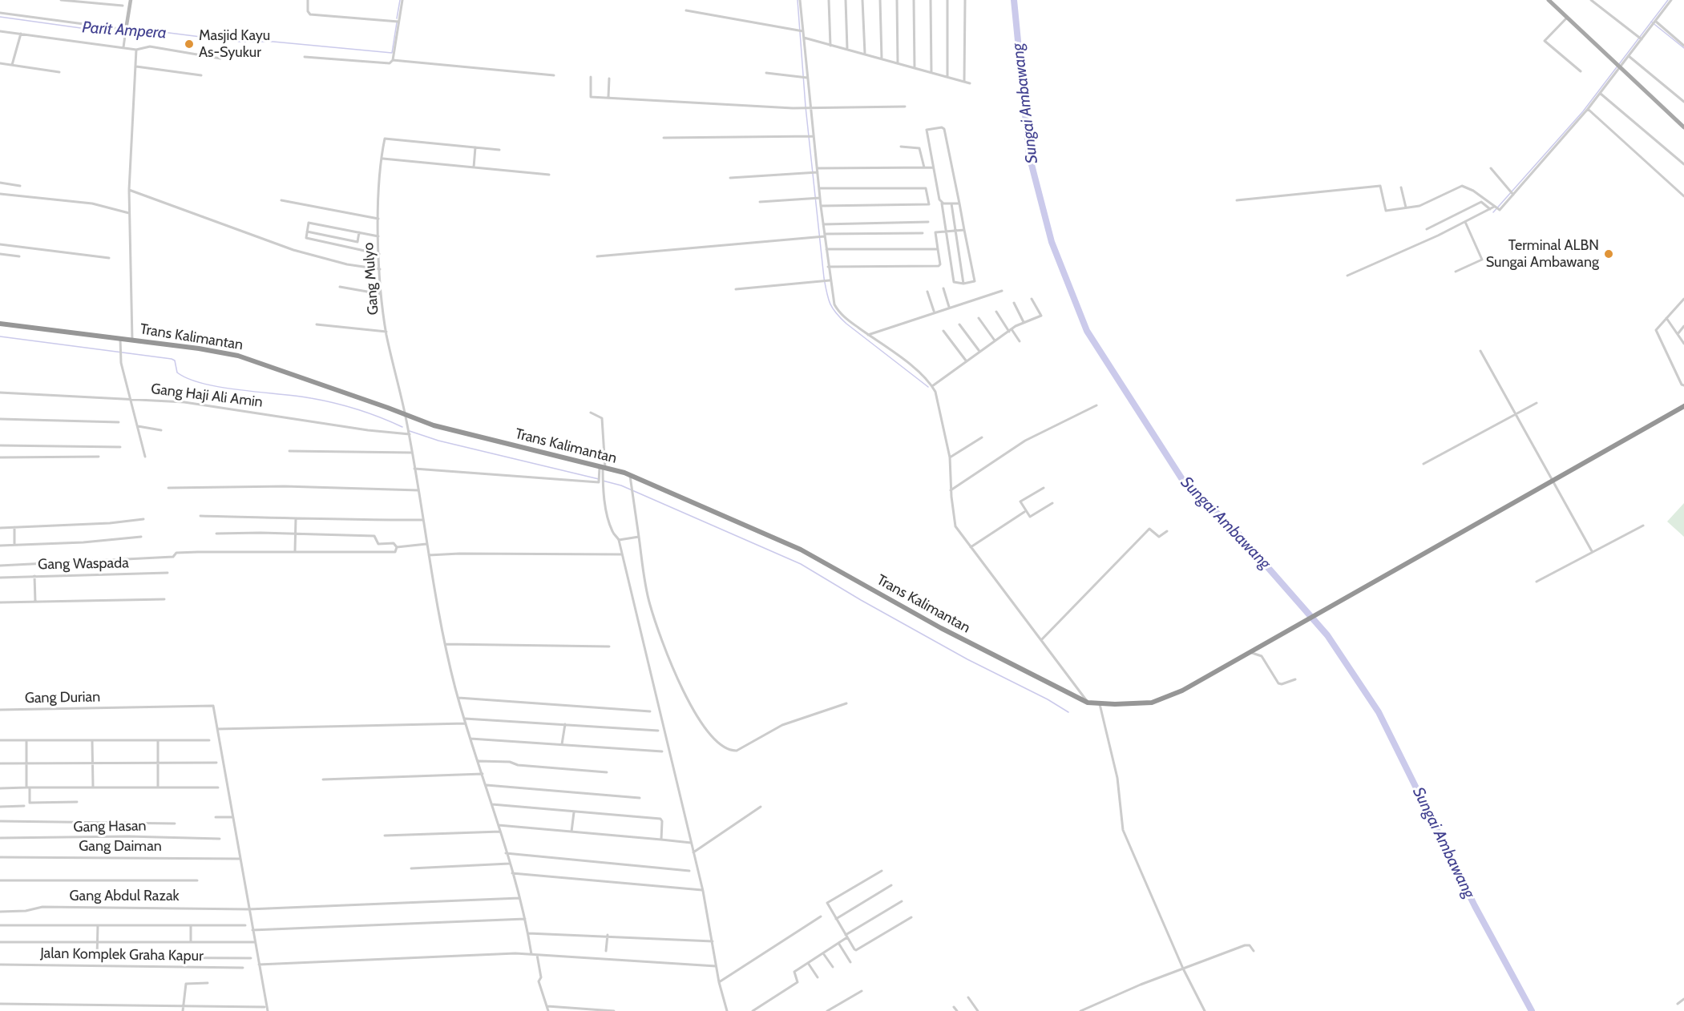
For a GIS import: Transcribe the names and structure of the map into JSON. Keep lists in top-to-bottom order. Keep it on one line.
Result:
{"streets":{"highway":["Trans Kalimantan"],"street":["Gang Mulyo","Gang Haji Ali Amin","Gang Waspada","Gang Durian","Gang Hasan","Gang Daiman","Gang Abdul Razak","Jalan Komplek Graha Kapur"]},"crossings":[["Gang Mulyo","Trans Kalimantan"],["Gang Mulyo","Gang Haji Ali Amin"],["Gang Mulyo","Gang Abdul Razak"]],"water":["Parit Ampera","Sungai Ambawang"],"places":["Masjid Kayu As-Syukur","Terminal ALBN Sungai Ambawang"]}
